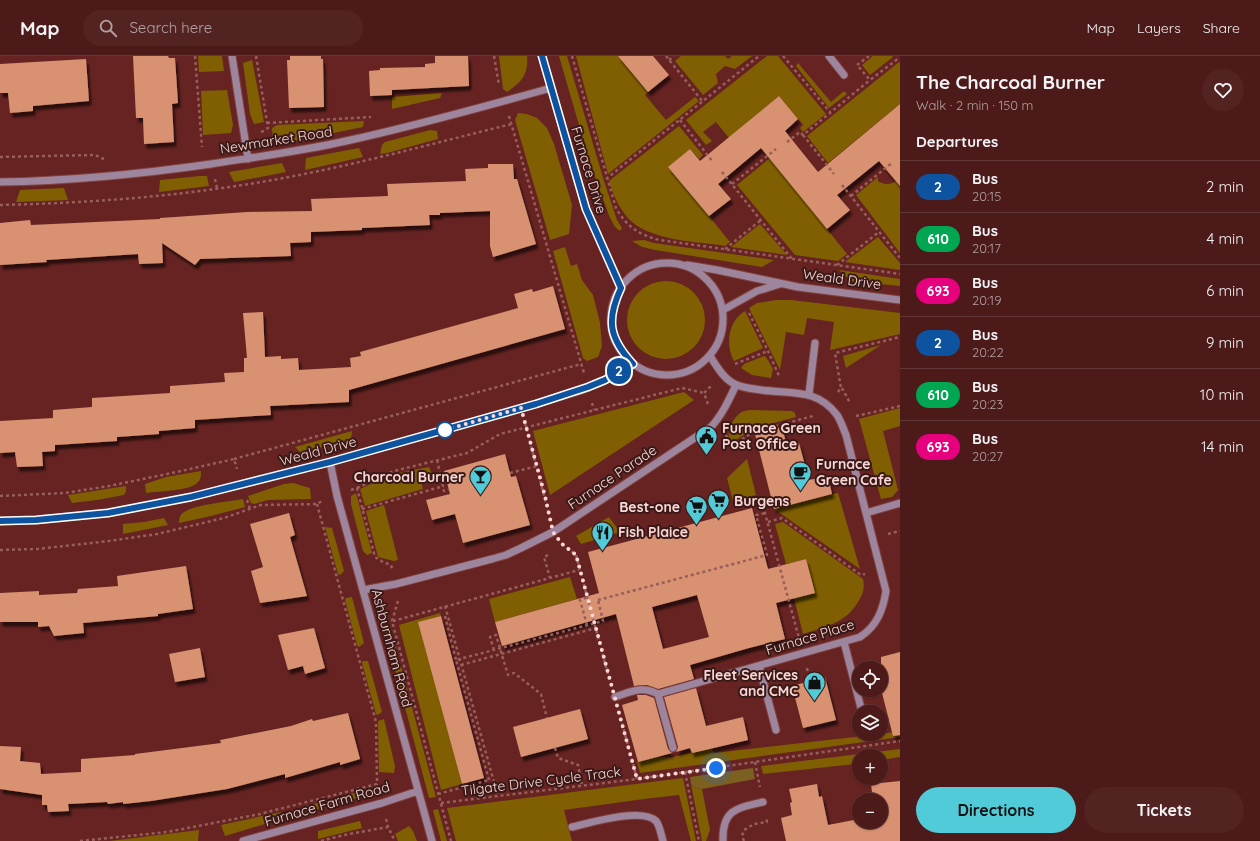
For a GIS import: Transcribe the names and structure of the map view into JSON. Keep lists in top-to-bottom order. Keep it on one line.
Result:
{"streets":{"street":["Newmarket Road","Furnace Drive","Weald Drive","Furnace Parade","Furnace Place","Ashburnham Road","Furnace Farm Road"],"path":["Tilgate Drive Cycle Track"]},"crossings":[["Newmarket Road","Furnace Drive"],["Furnace Drive","Weald Drive"],["Weald Drive","Ashburnham Road"],["Furnace Parade","Furnace Place"],["Furnace Parade","Ashburnham Road"],["Ashburnham Road","Tilgate Drive Cycle Track"],["Ashburnham Road","Furnace Farm Road"]],"places":{"public building":["Furnace Green Post Office"],"cafe":["Furnace Green Cafe"],"bar":["Charcoal Burner"],"supermarket":["Burgens","Best-one"],"restaurant":["Fish Plaice"],"shop":["Fleet Services and CMC"]},"lines":["bus line 2"],"page":{"header":"Map","search":"Search here","nav":["Map","Layers","Share"],"on_map":"2","heading":[["The Charcoal Burner","Walk · 2 min · 150 m"],"Departures"],"list":[{"mark":"2","name":"Bus","note":"20:15","value":"2 min"},{"mark":"610","name":"Bus","note":"20:17","value":"4 min"},{"mark":"693","name":"Bus","note":"20:19","value":"6 min"},{"mark":"2","name":"Bus","note":"20:22","value":"9 min"},{"mark":"610","name":"Bus","note":"20:23","value":"10 min"},{"mark":"693","name":"Bus","note":"20:27","value":"14 min"}],"map_buttons":["+","−"],"buttons":["Directions","Tickets"]}}
